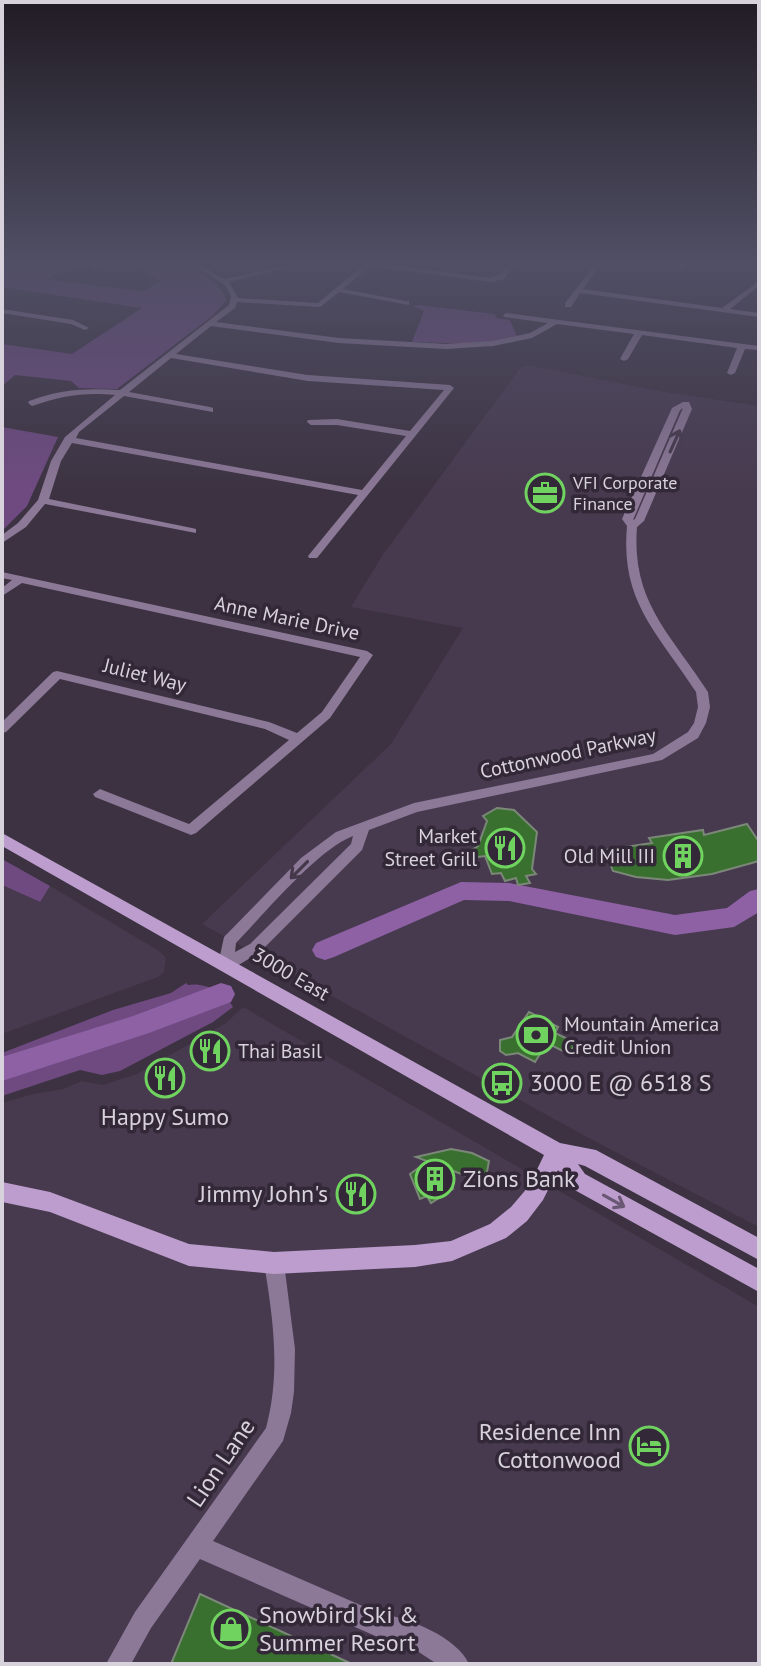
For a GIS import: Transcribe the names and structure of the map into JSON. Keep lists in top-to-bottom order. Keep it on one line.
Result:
{"streets":{"main road":["3000 East"],"street":["Anne Marie Drive","Juliet Way","Cottonwood Parkway","Lion Lane"]},"crossings":[["Anne Marie Drive","Juliet Way"],["Cottonwood Parkway","3000 East"]],"places":{"office":["VFI Corporate Finance"],"restaurant":["Market Street Grill","Thai Basil","Happy Sumo","Jimmy John's"],"building":["Old Mill III","Zions Bank"],"bank":["Mountain America Credit Union"],"bus stop":["3000 E @ 6518 S"],"hotel":["Residence Inn Cottonwood"],"shop":["Snowbird Ski & Summer Resort"]}}
